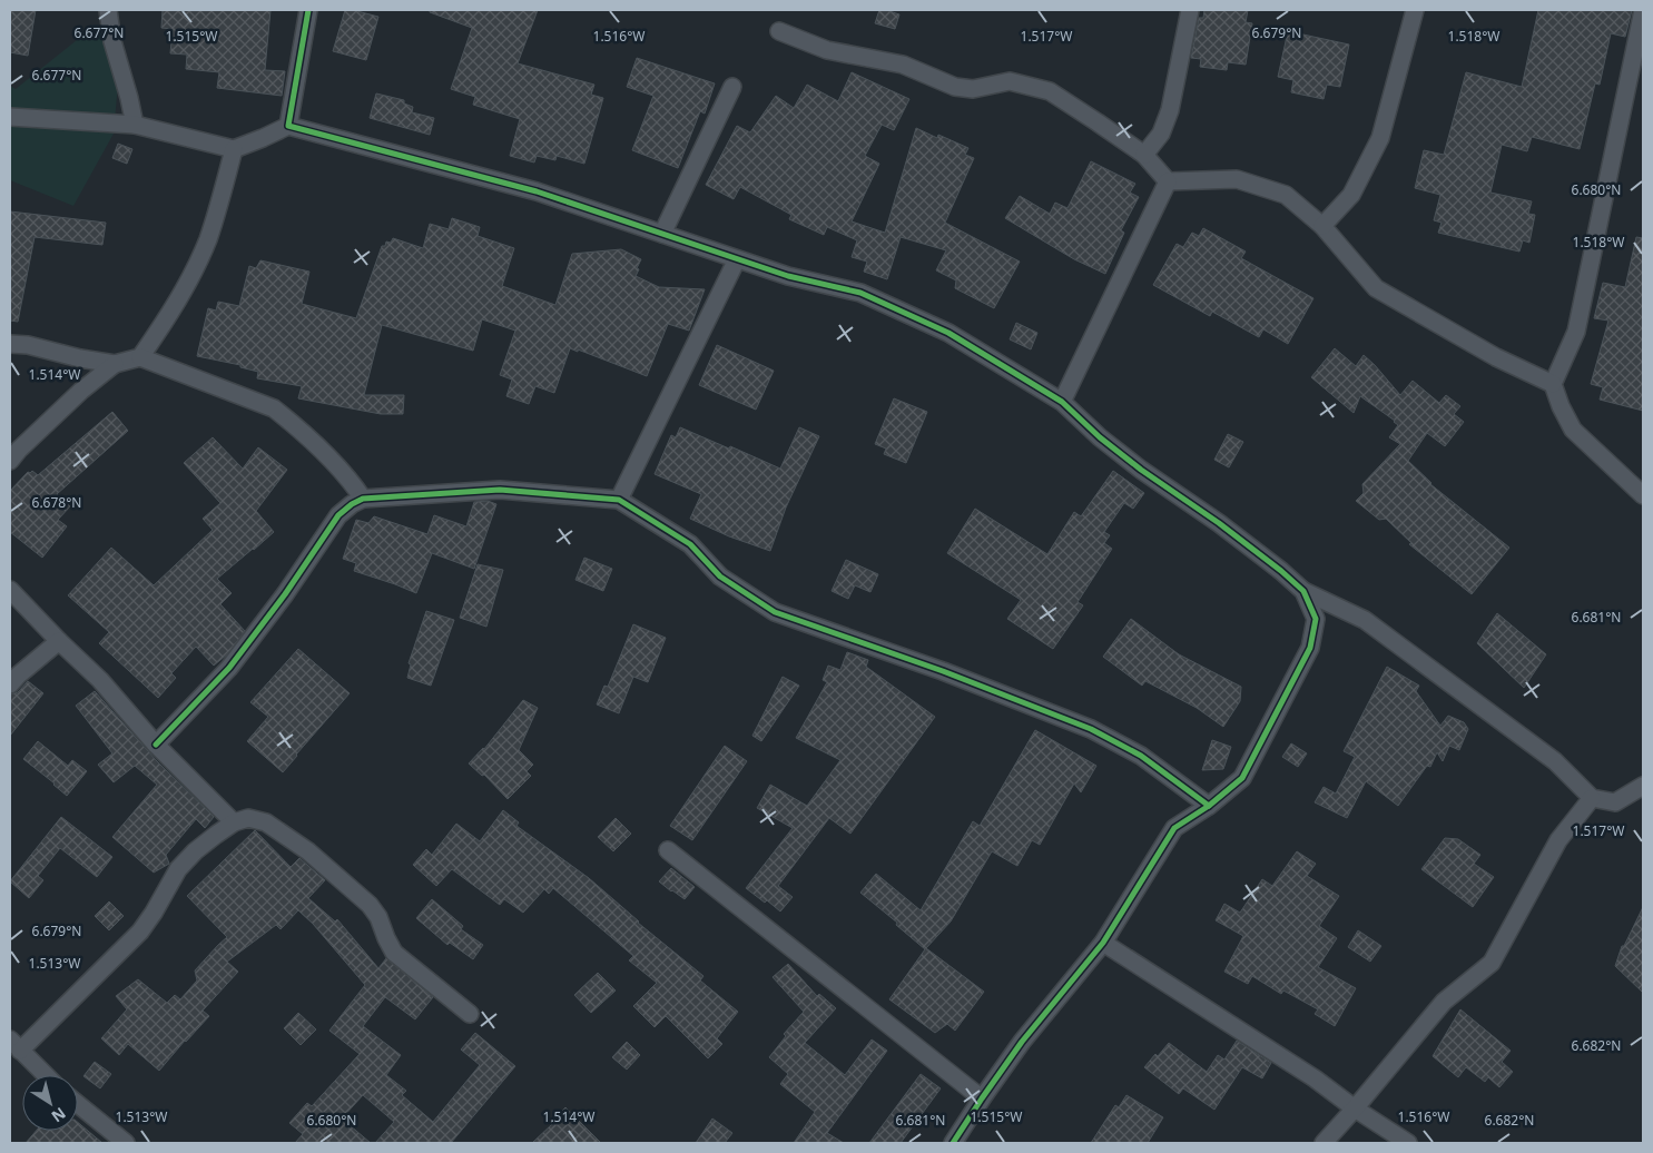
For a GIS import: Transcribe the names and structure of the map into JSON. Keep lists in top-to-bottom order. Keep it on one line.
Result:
{"north":"bottom right","coordinates":["6.677°N","6.679°N","1.515°W","1.516°W","1.517°W","1.518°W","6.680°N","1.514°W","6.678°N","6.681°N","1.513°W","6.682°N"]}
